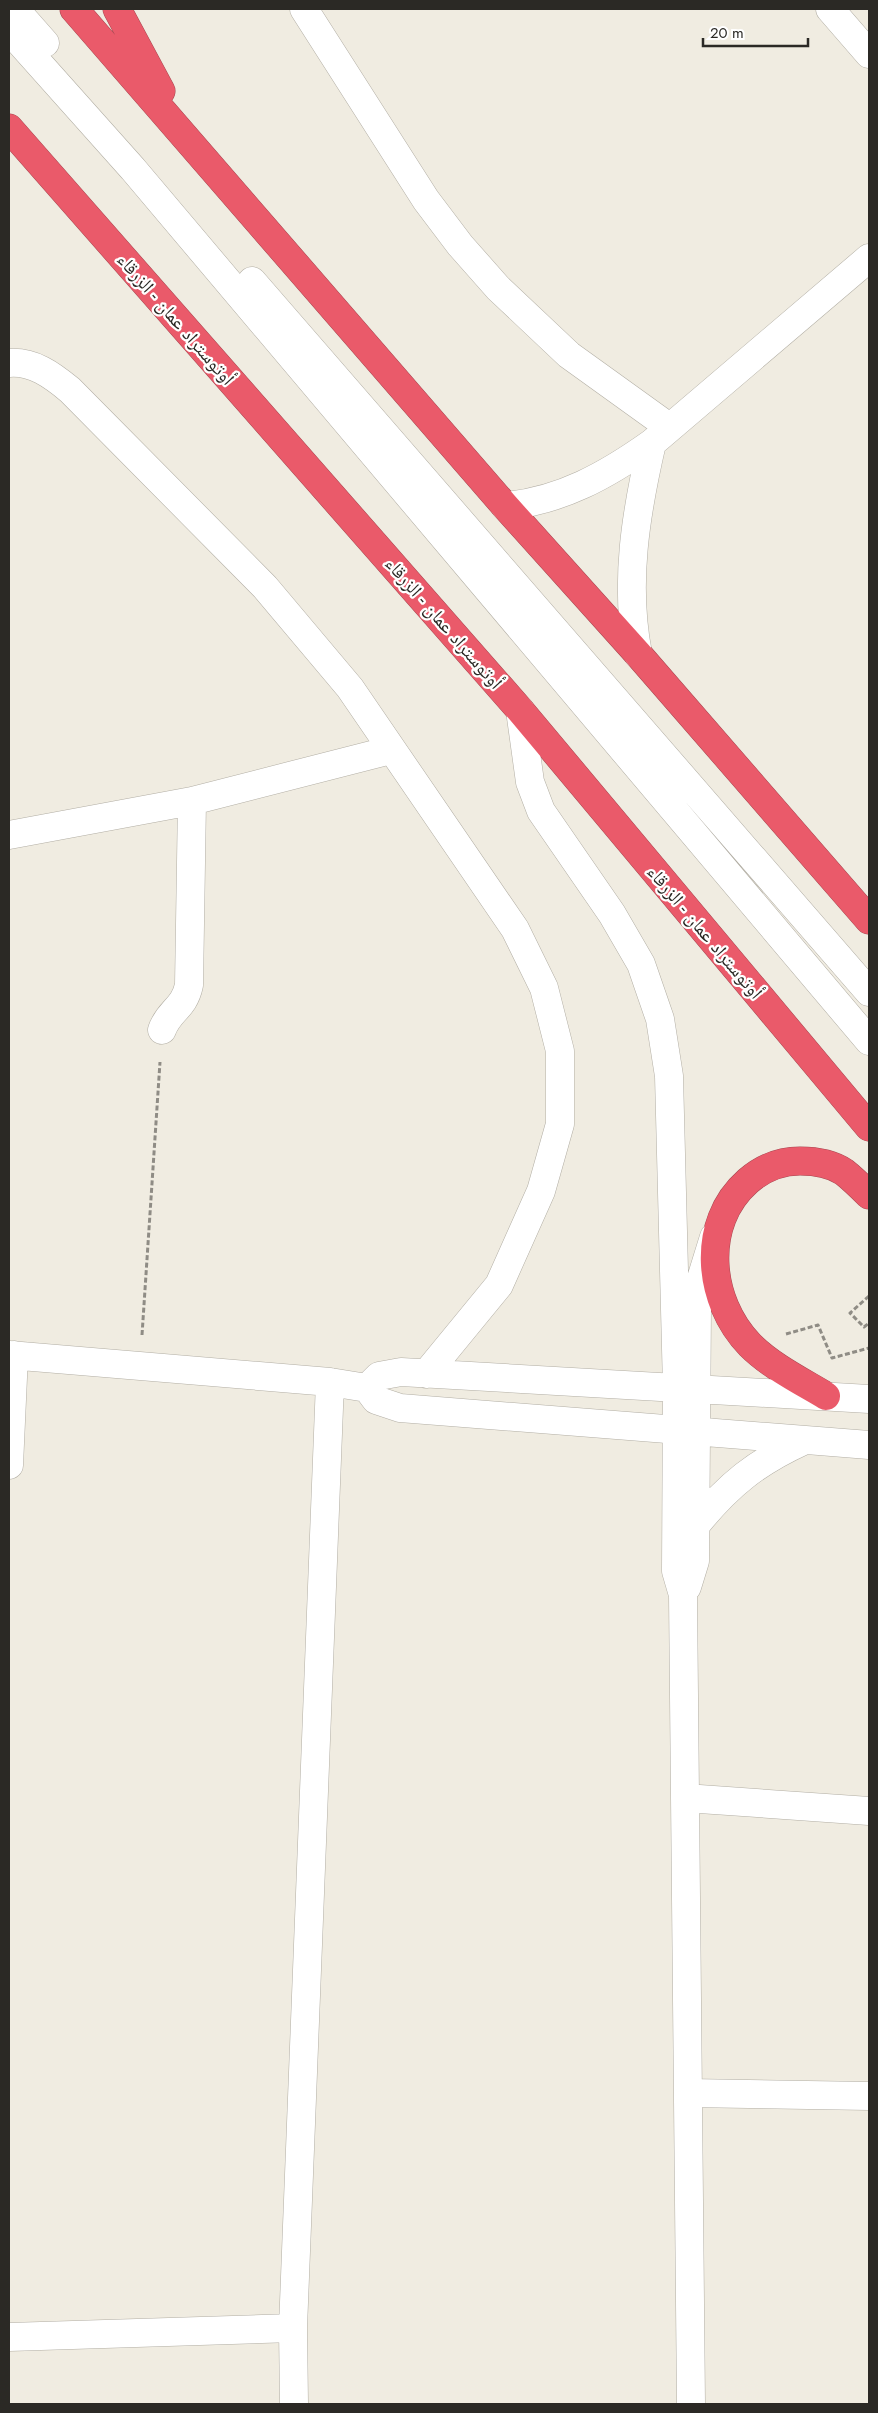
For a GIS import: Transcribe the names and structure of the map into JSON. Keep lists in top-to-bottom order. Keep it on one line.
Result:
{"streets":{"highway":["أوتوستراد عمان - الزرقاء"]},"scale_bar":"20 m"}
